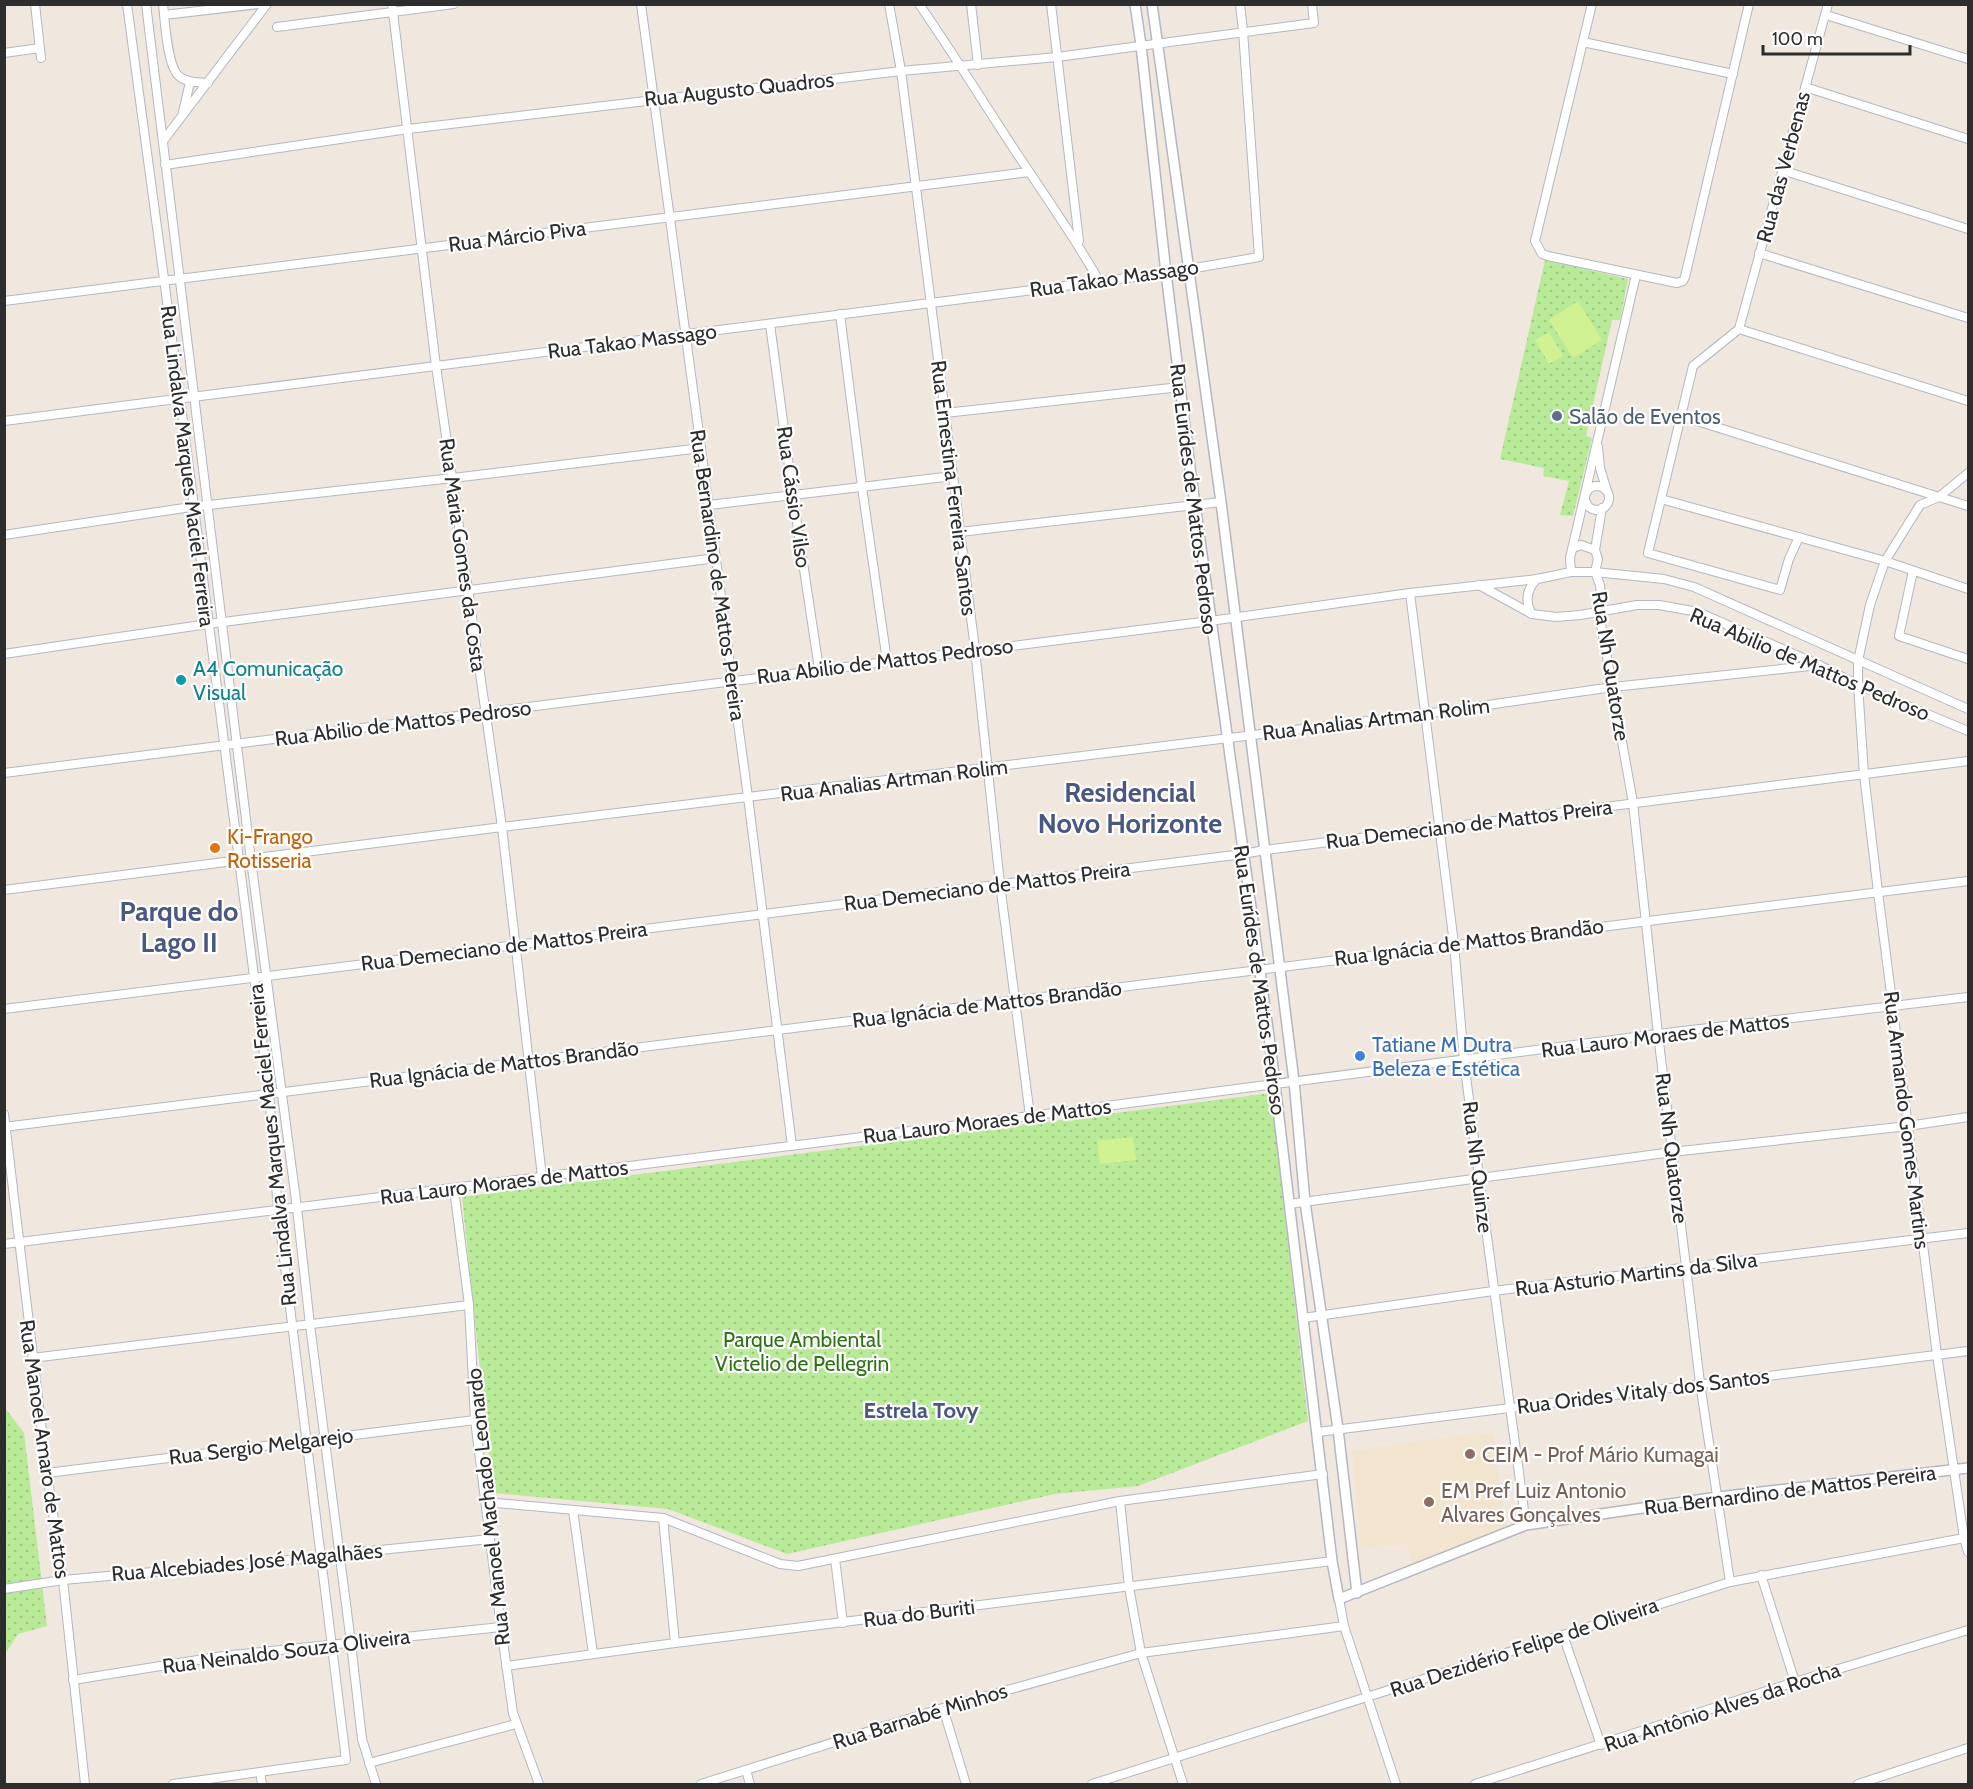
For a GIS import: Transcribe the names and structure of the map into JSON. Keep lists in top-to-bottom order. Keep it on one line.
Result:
{"streets":{"street":["Rua Augusto Quadros","Rua das Verbenas","Rua Márcio Piva","Rua Takao Massago","Rua Lindalva Marques Maciel Ferreira","Rua Ernestina Ferreira Santos","Rua Cássio Vilso","Rua Eurídes de Mattos Pedroso","Rua Maria Gomes da Costa","Rua Bernardino de Mattos Pereira","Rua Abilio de Mattos Pedroso","Rua Nh Quatorze","Rua Analias Artman Rolim","Rua Demeciano de Mattos Preira","Rua Ignácia de Mattos Brandão","Rua Lauro Moraes de Mattos","Rua Armando Gomes Martins","Rua Nh Quinze","Rua Asturio Martins da Silva","Rua Orides Vitaly dos Santos","Rua Sergio Melgarejo","Rua Manoel Amaro de Mattos","Rua Manoel Machado Leonardo","Rua Alcebiades José Magalhães","Rua do Buriti","Rua Dezidério Felipe de Oliveira","Rua Neinaldo Souza Oliveira","Rua Antônio Alves da Rocha","Rua Barnabé Minhos"]},"crossings":[["Rua Augusto Quadros","Rua Takao Massago"],["Rua Augusto Quadros","Rua Lindalva Marques Maciel Ferreira"],["Rua Augusto Quadros","Rua Ernestina Ferreira Santos"],["Rua Augusto Quadros","Rua Eurídes de Mattos Pedroso"],["Rua Augusto Quadros","Rua Maria Gomes da Costa"],["Rua Augusto Quadros","Rua Bernardino de Mattos Pereira"],["Rua Márcio Piva","Rua Lindalva Marques Maciel Ferreira"],["Rua Márcio Piva","Rua Ernestina Ferreira Santos"],["Rua Márcio Piva","Rua Maria Gomes da Costa"],["Rua Márcio Piva","Rua Bernardino de Mattos Pereira"],["Rua Takao Massago","Rua Lindalva Marques Maciel Ferreira"],["Rua Takao Massago","Rua Ernestina Ferreira Santos"],["Rua Takao Massago","Rua Cássio Vilso"],["Rua Takao Massago","Rua Eurídes de Mattos Pedroso"],["Rua Takao Massago","Rua Maria Gomes da Costa"],["Rua Takao Massago","Rua Bernardino de Mattos Pereira"],["Rua Lindalva Marques Maciel Ferreira","Rua Abilio de Mattos Pedroso"],["Rua Lindalva Marques Maciel Ferreira","Rua Analias Artman Rolim"],["Rua Lindalva Marques Maciel Ferreira","Rua Demeciano de Mattos Preira"],["Rua Lindalva Marques Maciel Ferreira","Rua Ignácia de Mattos Brandão"],["Rua Lindalva Marques Maciel Ferreira","Rua Lauro Moraes de Mattos"],["Rua Lindalva Marques Maciel Ferreira","Rua Sergio Melgarejo"],["Rua Lindalva Marques Maciel Ferreira","Rua Alcebiades José Magalhães"],["Rua Lindalva Marques Maciel Ferreira","Rua Neinaldo Souza Oliveira"],["Rua Ernestina Ferreira Santos","Rua Abilio de Mattos Pedroso"],["Rua Ernestina Ferreira Santos","Rua Analias Artman Rolim"],["Rua Ernestina Ferreira Santos","Rua Demeciano de Mattos Preira"],["Rua Ernestina Ferreira Santos","Rua Ignácia de Mattos Brandão"],["Rua Ernestina Ferreira Santos","Rua Lauro Moraes de Mattos"],["Rua Cássio Vilso","Rua Abilio de Mattos Pedroso"],["Rua Eurídes de Mattos Pedroso","Rua Bernardino de Mattos Pereira"],["Rua Eurídes de Mattos Pedroso","Rua Abilio de Mattos Pedroso"],["Rua Eurídes de Mattos Pedroso","Rua Analias Artman Rolim"],["Rua Eurídes de Mattos Pedroso","Rua Demeciano de Mattos Preira"],["Rua Eurídes de Mattos Pedroso","Rua Ignácia de Mattos Brandão"],["Rua Eurídes de Mattos Pedroso","Rua Lauro Moraes de Mattos"],["Rua Eurídes de Mattos Pedroso","Rua Asturio Martins da Silva"],["Rua Eurídes de Mattos Pedroso","Rua Orides Vitaly dos Santos"],["Rua Eurídes de Mattos Pedroso","Rua do Buriti"],["Rua Maria Gomes da Costa","Rua Abilio de Mattos Pedroso"],["Rua Maria Gomes da Costa","Rua Analias Artman Rolim"],["Rua Maria Gomes da Costa","Rua Demeciano de Mattos Preira"],["Rua Maria Gomes da Costa","Rua Ignácia de Mattos Brandão"],["Rua Maria Gomes da Costa","Rua Lauro Moraes de Mattos"],["Rua Bernardino de Mattos Pereira","Rua Abilio de Mattos Pedroso"],["Rua Bernardino de Mattos Pereira","Rua Nh Quatorze"],["Rua Bernardino de Mattos Pereira","Rua Analias Artman Rolim"],["Rua Bernardino de Mattos Pereira","Rua Demeciano de Mattos Preira"],["Rua Bernardino de Mattos Pereira","Rua Ignácia de Mattos Brandão"],["Rua Bernardino de Mattos Pereira","Rua Lauro Moraes de Mattos"],["Rua Bernardino de Mattos Pereira","Rua Armando Gomes Martins"],["Rua Bernardino de Mattos Pereira","Rua Nh Quinze"],["Rua Abilio de Mattos Pedroso","Rua Nh Quatorze"],["Rua Abilio de Mattos Pedroso","Rua Analias Artman Rolim"],["Rua Abilio de Mattos Pedroso","Rua Armando Gomes Martins"],["Rua Abilio de Mattos Pedroso","Rua Nh Quinze"],["Rua Nh Quatorze","Rua Analias Artman Rolim"],["Rua Nh Quatorze","Rua Demeciano de Mattos Preira"],["Rua Nh Quatorze","Rua Ignácia de Mattos Brandão"],["Rua Nh Quatorze","Rua Lauro Moraes de Mattos"],["Rua Nh Quatorze","Rua Asturio Martins da Silva"],["Rua Nh Quatorze","Rua Orides Vitaly dos Santos"],["Rua Nh Quatorze","Rua Dezidério Felipe de Oliveira"],["Rua Analias Artman Rolim","Rua Nh Quinze"],["Rua Demeciano de Mattos Preira","Rua Armando Gomes Martins"],["Rua Demeciano de Mattos Preira","Rua Nh Quinze"],["Rua Ignácia de Mattos Brandão","Rua Armando Gomes Martins"],["Rua Ignácia de Mattos Brandão","Rua Nh Quinze"],["Rua Ignácia de Mattos Brandão","Rua Manoel Amaro de Mattos"],["Rua Lauro Moraes de Mattos","Rua Armando Gomes Martins"],["Rua Lauro Moraes de Mattos","Rua Nh Quinze"],["Rua Lauro Moraes de Mattos","Rua Manoel Amaro de Mattos"],["Rua Lauro Moraes de Mattos","Rua Manoel Machado Leonardo"],["Rua Armando Gomes Martins","Rua Asturio Martins da Silva"],["Rua Armando Gomes Martins","Rua Orides Vitaly dos Santos"],["Rua Armando Gomes Martins","Rua Dezidério Felipe de Oliveira"],["Rua Nh Quinze","Rua Asturio Martins da Silva"],["Rua Nh Quinze","Rua Orides Vitaly dos Santos"],["Rua Sergio Melgarejo","Rua Manoel Amaro de Mattos"],["Rua Sergio Melgarejo","Rua Manoel Machado Leonardo"],["Rua Manoel Amaro de Mattos","Rua Alcebiades José Magalhães"],["Rua Manoel Amaro de Mattos","Rua Neinaldo Souza Oliveira"],["Rua Manoel Machado Leonardo","Rua Alcebiades José Magalhães"],["Rua Manoel Machado Leonardo","Rua do Buriti"],["Rua Manoel Machado Leonardo","Rua Neinaldo Souza Oliveira"]],"districts":["Residencial Novo Horizonte","Parque do Lago II","Estrela Tovy"],"parks":["Parque Ambiental Victelio de Pellegrin"],"places":["Salão de Eventos","A4 Comunicação Visual","Ki-Frango Rotisseria","Tatiane M Dutra Beleza e Estética","CEIM - Prof Mário Kumagai","EM Pref Luiz Antonio Alvares Gonçalves"],"scale_bar":"100 m"}
